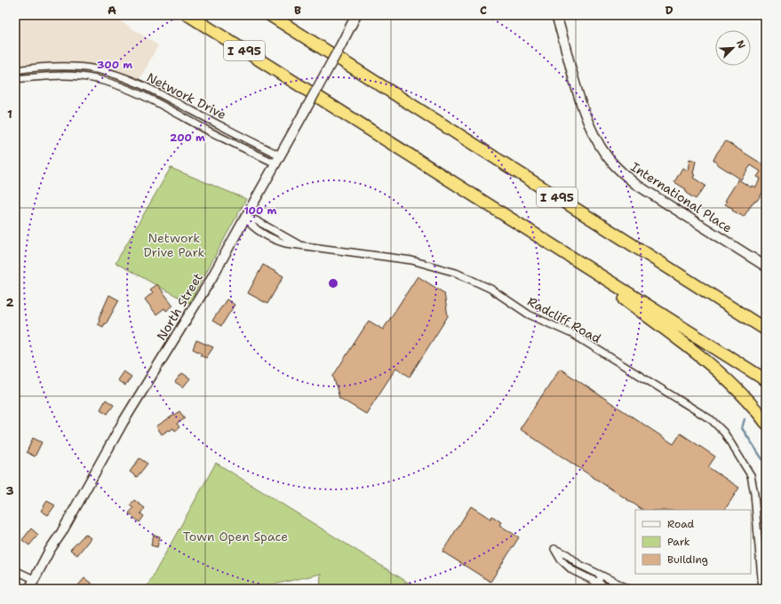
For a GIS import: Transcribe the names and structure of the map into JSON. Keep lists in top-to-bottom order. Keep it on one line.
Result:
{"streets":{"highway":["I 495"],"main road":["International Place","North Street"],"street":["Network Drive","Radcliff Road"]},"crossings":[["Network Drive","North Street"],["North Street","Radcliff Road"]],"parks":["Network Drive Park","Town Open Space"],"legend":["Road","Park","Building"],"north":"top right","grid":{"columns":["A","B","C","D"],"rows":["1","2","3"]},"rings":["300 m","200 m","100 m"]}
